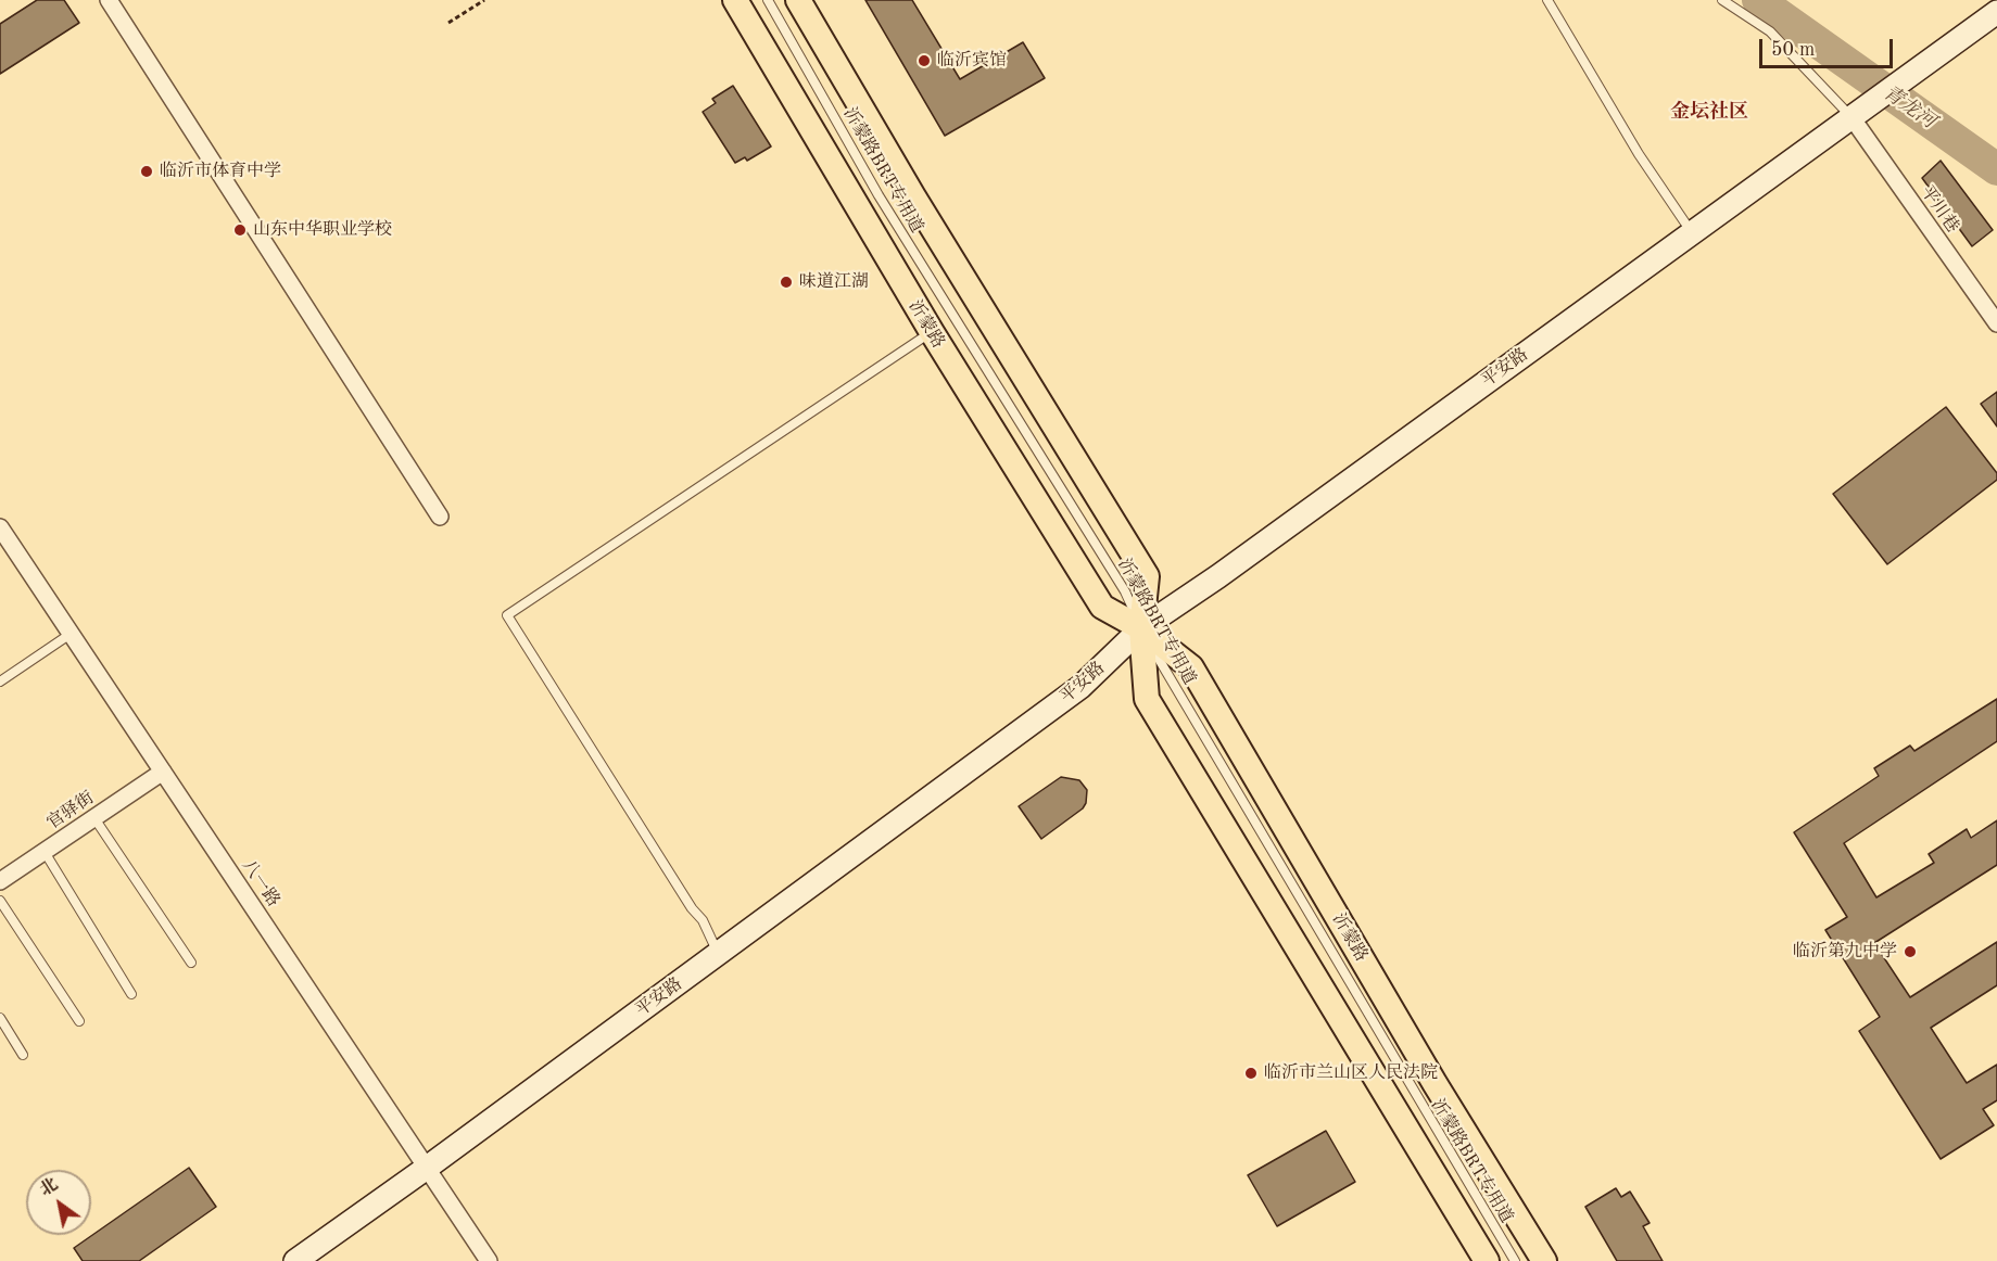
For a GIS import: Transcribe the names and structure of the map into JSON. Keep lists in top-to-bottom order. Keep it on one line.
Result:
{"streets":{"main road":["沂蒙路","平安路"],"street":["平川巷","官驿街","八一路"],"lane":["沂蒙路BRT专用道"]},"crossings":[["沂蒙路BRT专用道","沂蒙路"],["沂蒙路BRT专用道","平安路"],["平川巷","平安路"],["沂蒙路","平安路"],["平安路","八一路"],["官驿街","八一路"]],"districts":["金坛社区"],"water":["青龙河"],"places":["临沂宾馆","临沂市体育中学","山东中华职业学校","味道江湖","临沂第九中学","临沂市兰山区人民法院"],"scale_bar":"50 m","north":"top left"}
